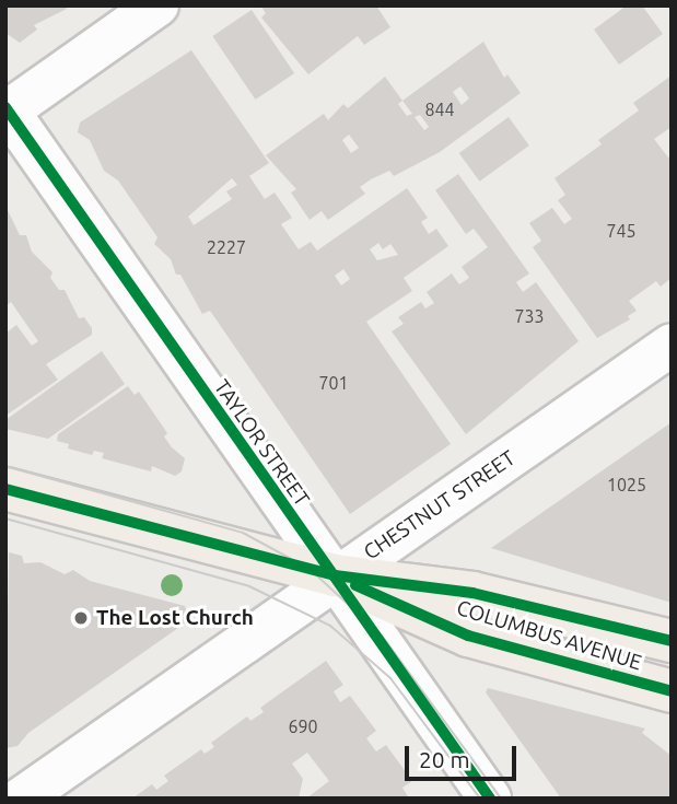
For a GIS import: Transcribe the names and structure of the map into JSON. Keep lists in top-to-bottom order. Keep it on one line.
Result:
{"streets":{"main road":["COLUMBUS AVENUE"],"street":["TAYLOR STREET","CHESTNUT STREET"]},"crossings":[["TAYLOR STREET","CHESTNUT STREET"],["TAYLOR STREET","COLUMBUS AVENUE"],["CHESTNUT STREET","COLUMBUS AVENUE"]],"places":["The Lost Church"],"house_numbers":["844","745","2227","733","701","1025","690"],"scale_bar":"20 m"}
